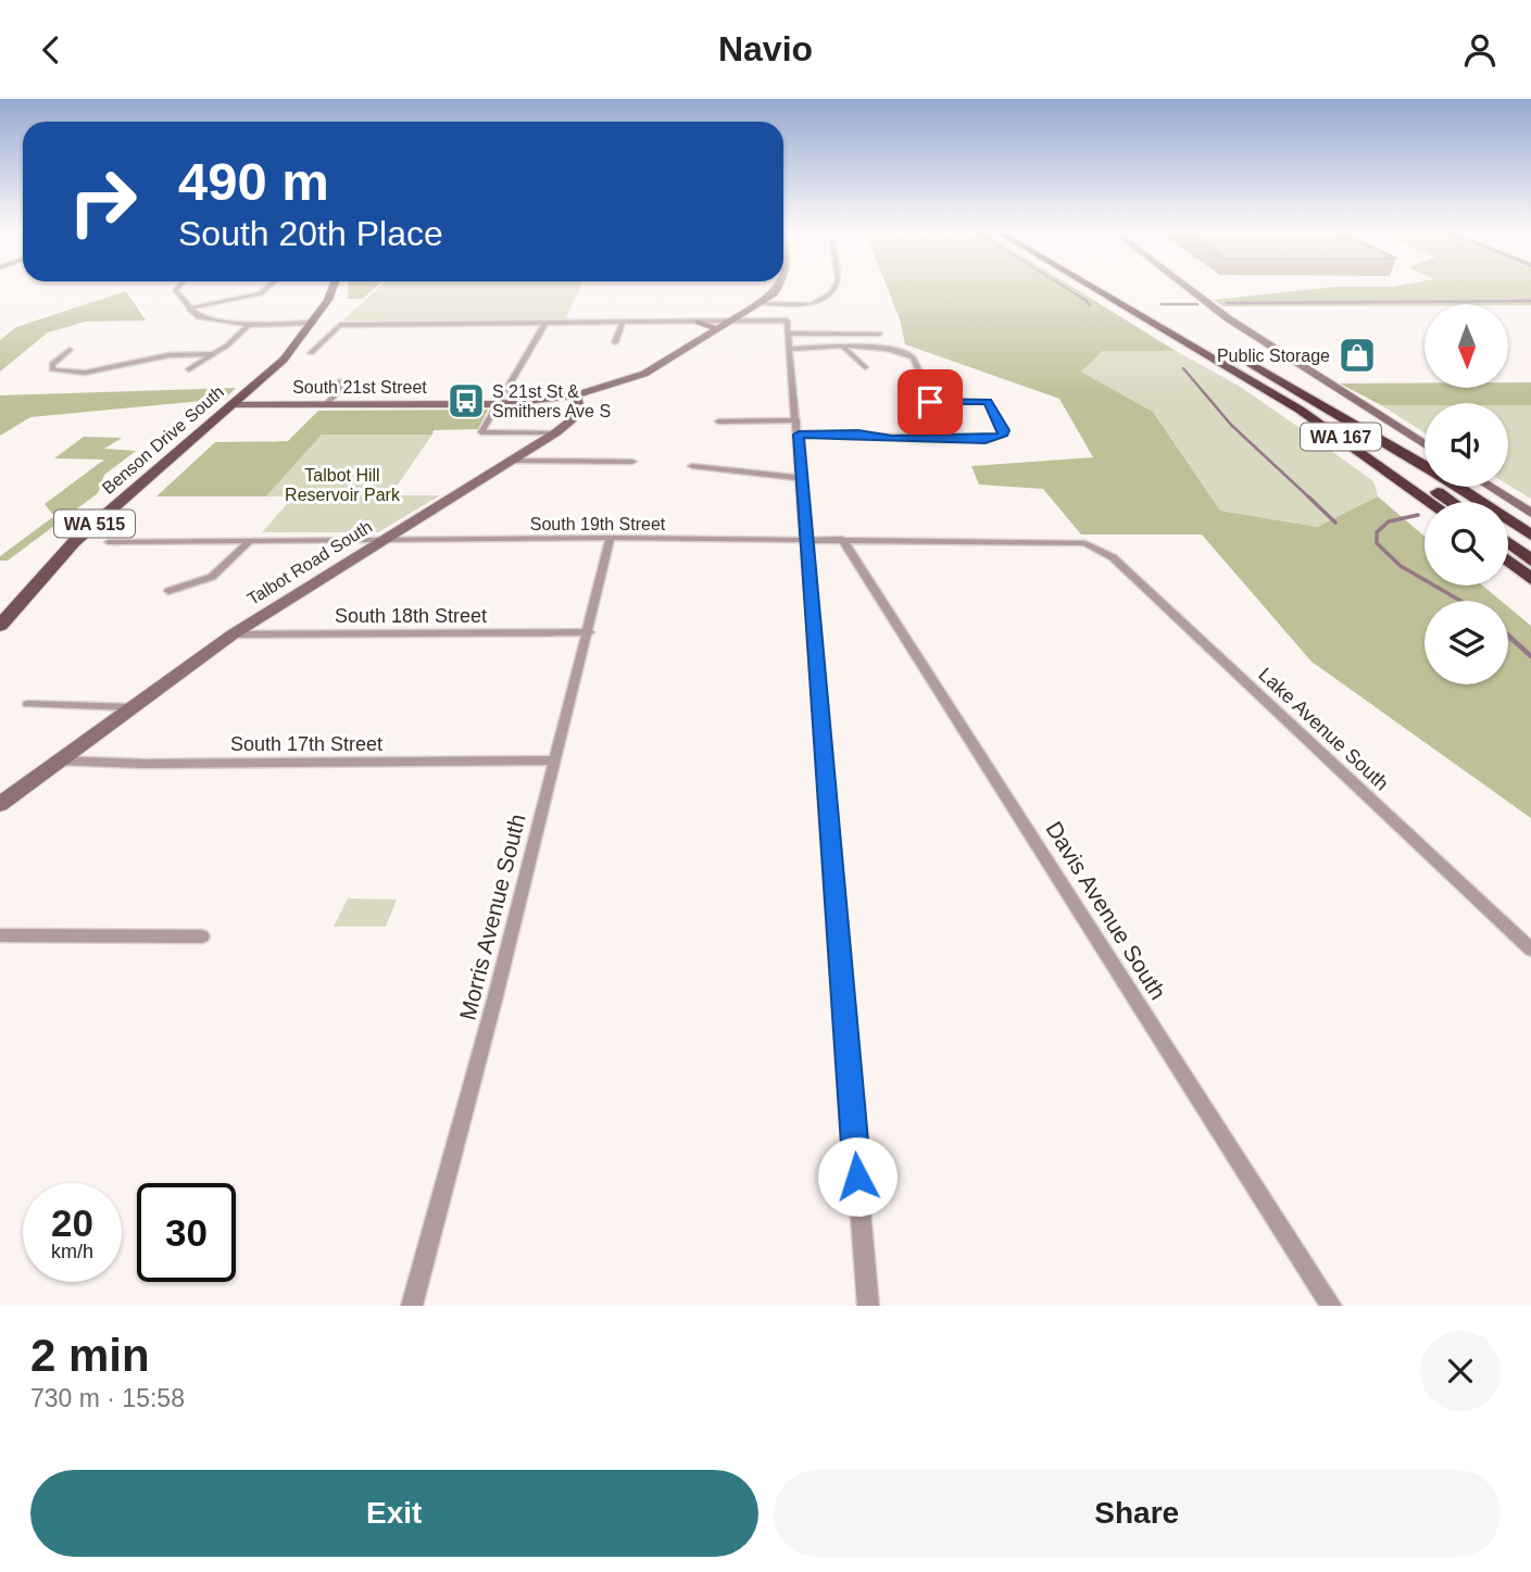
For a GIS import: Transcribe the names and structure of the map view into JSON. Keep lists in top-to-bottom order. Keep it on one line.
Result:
{"streets":{"highway":["WA 167"],"main road":["Benson Drive South","WA 515"],"street":["South 21st Street","South 19th Street","Talbot Road South","South 18th Street","Lake Avenue South","South 17th Street","Davis Avenue South","Morris Avenue South"]},"crossings":[["South 21st Street","Benson Drive South"],["South 21st Street","Talbot Road South"],["South 19th Street","Talbot Road South"],["South 19th Street","Lake Avenue South"],["South 19th Street","Davis Avenue South"],["South 19th Street","Morris Avenue South"],["Talbot Road South","South 18th Street"],["Talbot Road South","South 17th Street"],["South 18th Street","Morris Avenue South"],["South 17th Street","Morris Avenue South"]],"parks":["Talbot Hill Reservoir Park"],"places":{"shop":["Public Storage"],"bus stop":["S 21st St & Smithers Ave S"]},"north":"bottom","page":{"header":"Navio","turn":["490 m","South 20th Place"],"speed":"20 km/h","limit":"30","heading":["2 min","730 m · 15:58"],"buttons":["Exit","Share"]}}
